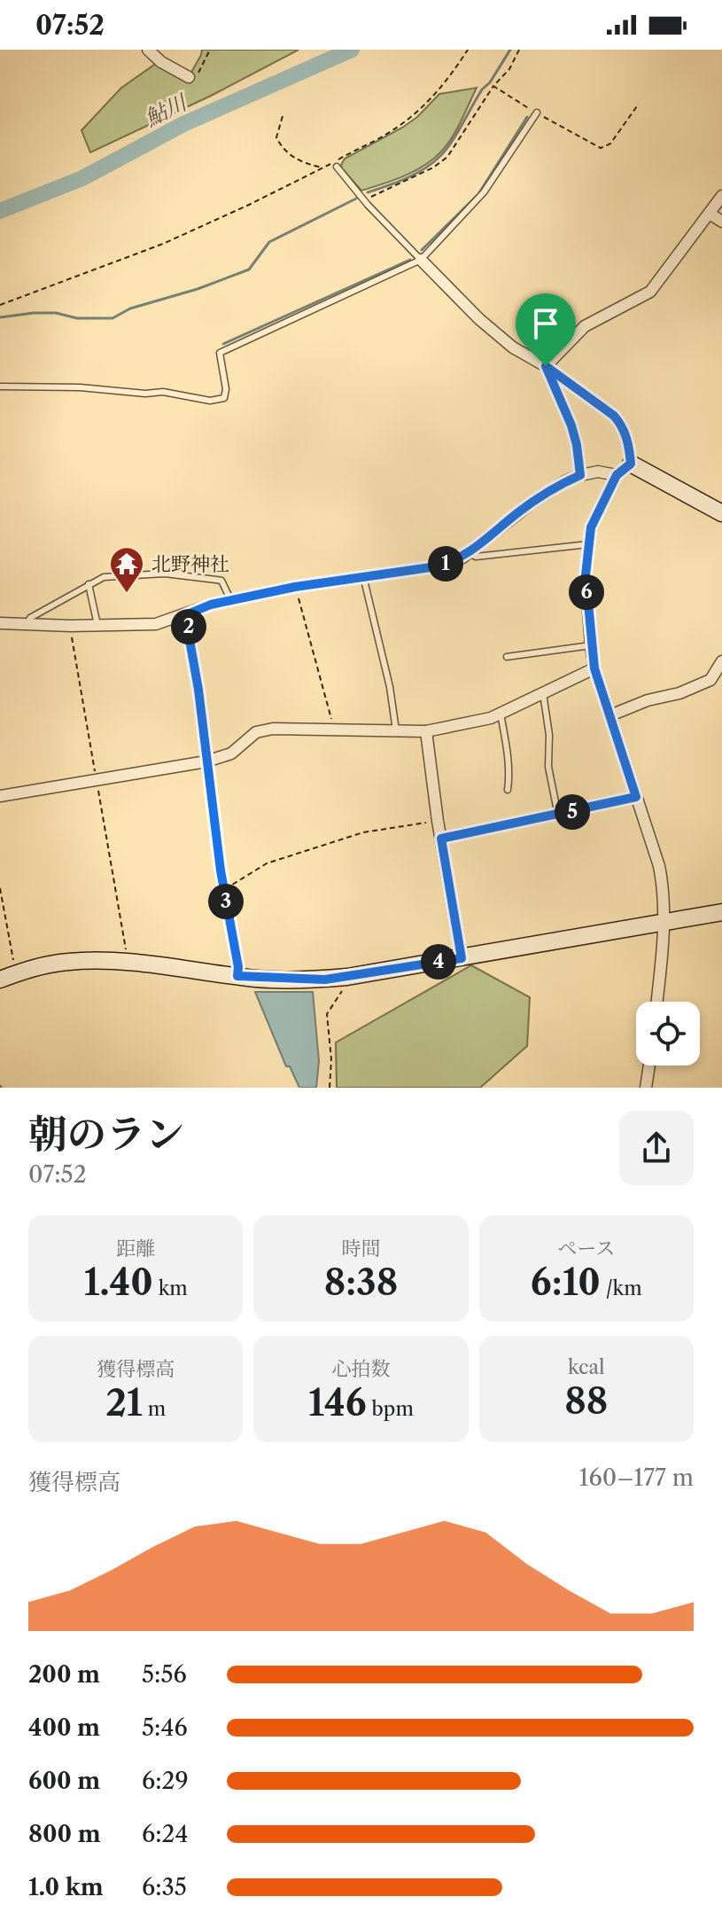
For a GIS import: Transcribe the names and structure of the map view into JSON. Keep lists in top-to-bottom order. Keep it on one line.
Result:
{"water":["鮎川"],"places":{"temple":["北野神社"]},"page":{"status":"07:52","pins":["1","6","2","5","3","4"],"heading":["朝のラン","07:52"],"stats":[["距離","1.40 km"],["時間","8:38"],["ペース","6:10 /km"],["獲得標高","21 m"],["心拍数","146 bpm"],["kcal","88"]],"chart":["獲得標高","160–177 m"],"list":[{"name":"200 m","note":"5:56"},{"name":"400 m","note":"5:46"},{"name":"600 m","note":"6:29"},{"name":"800 m","note":"6:24"},{"name":"1.0 km","note":"6:35"}]}}
